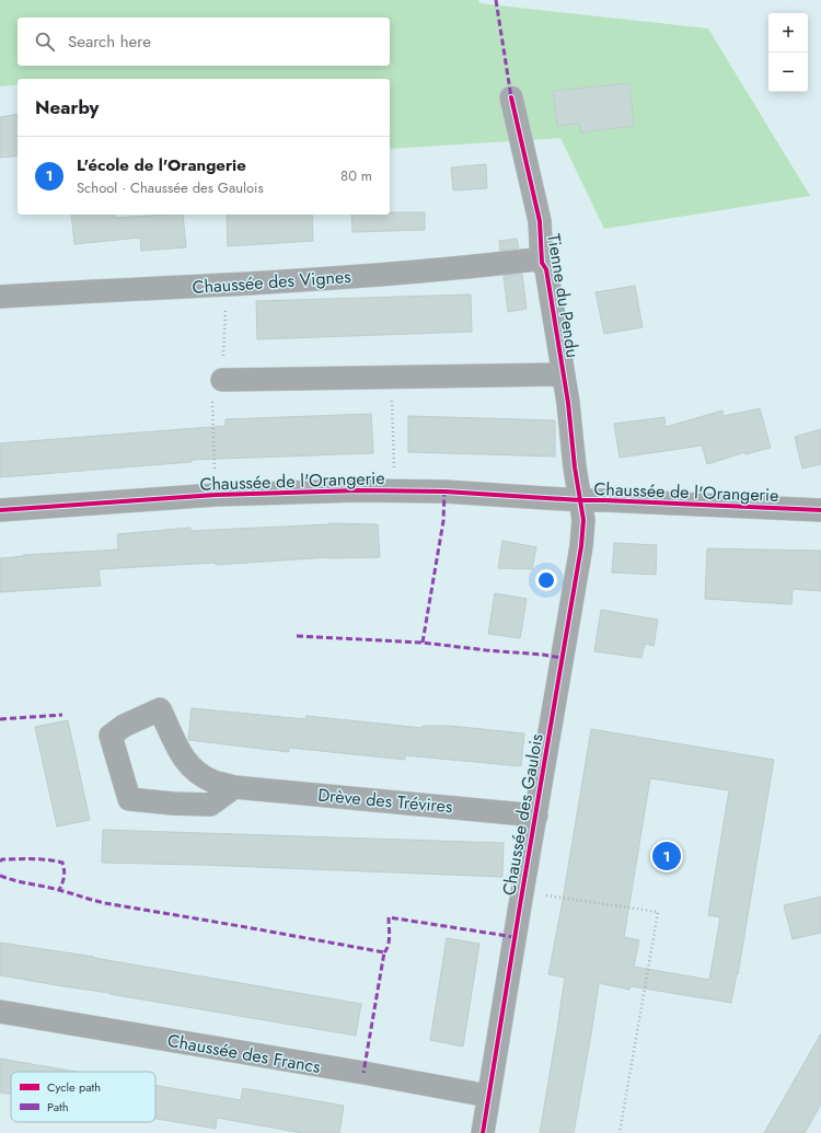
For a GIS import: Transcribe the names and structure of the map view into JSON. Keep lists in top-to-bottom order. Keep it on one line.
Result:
{"streets":{"street":["Chaussée des Vignes","Tienne du Pendu","Chaussée de l'Orangerie","Drève des Trévires","Chaussée des Gaulois","Chaussée des Francs"]},"crossings":[["Chaussée des Vignes","Tienne du Pendu"],["Tienne du Pendu","Chaussée de l'Orangerie"],["Tienne du Pendu","Chaussée des Gaulois"],["Chaussée de l'Orangerie","Chaussée des Gaulois"],["Drève des Trévires","Chaussée des Gaulois"],["Chaussée des Gaulois","Chaussée des Francs"]],"legend":["Cycle path","Path"],"page":{"map_buttons":["+","−"],"search":"Search here","heading":"Nearby","list":[{"mark":"1","name":"L'école de l'Orangerie","note":"School · Chaussée des Gaulois","value":"80 m"}],"pins":"1"}}
